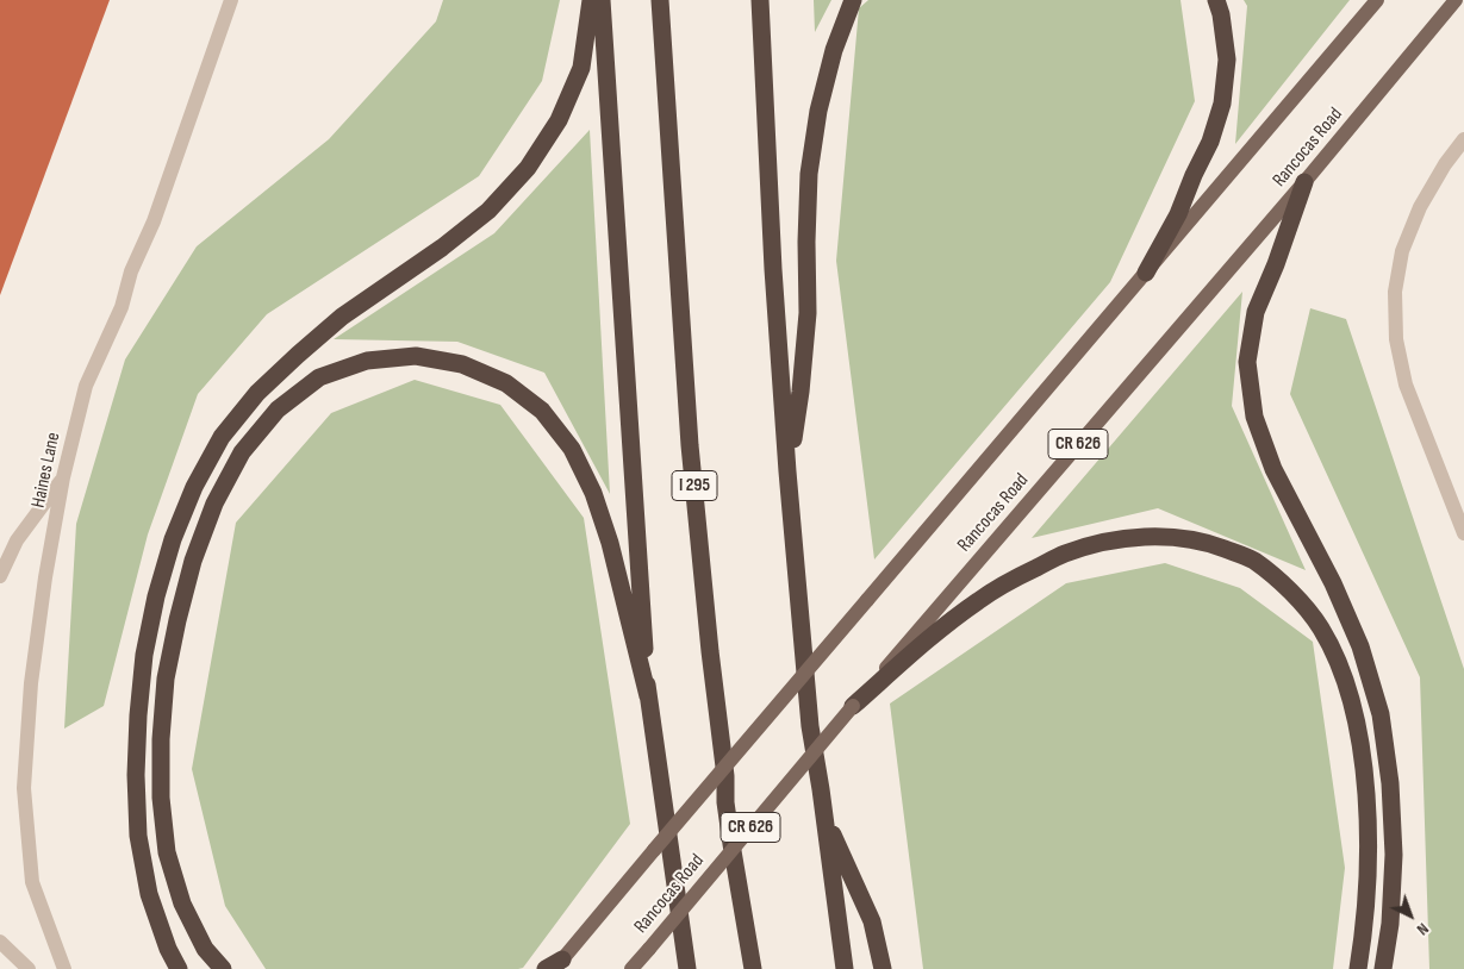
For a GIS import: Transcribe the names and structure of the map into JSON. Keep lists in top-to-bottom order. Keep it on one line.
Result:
{"streets":{"highway":["I 295"],"main road":["Rancocas Road","CR 626"],"lane":["Haines Lane"]},"north":"bottom right"}
